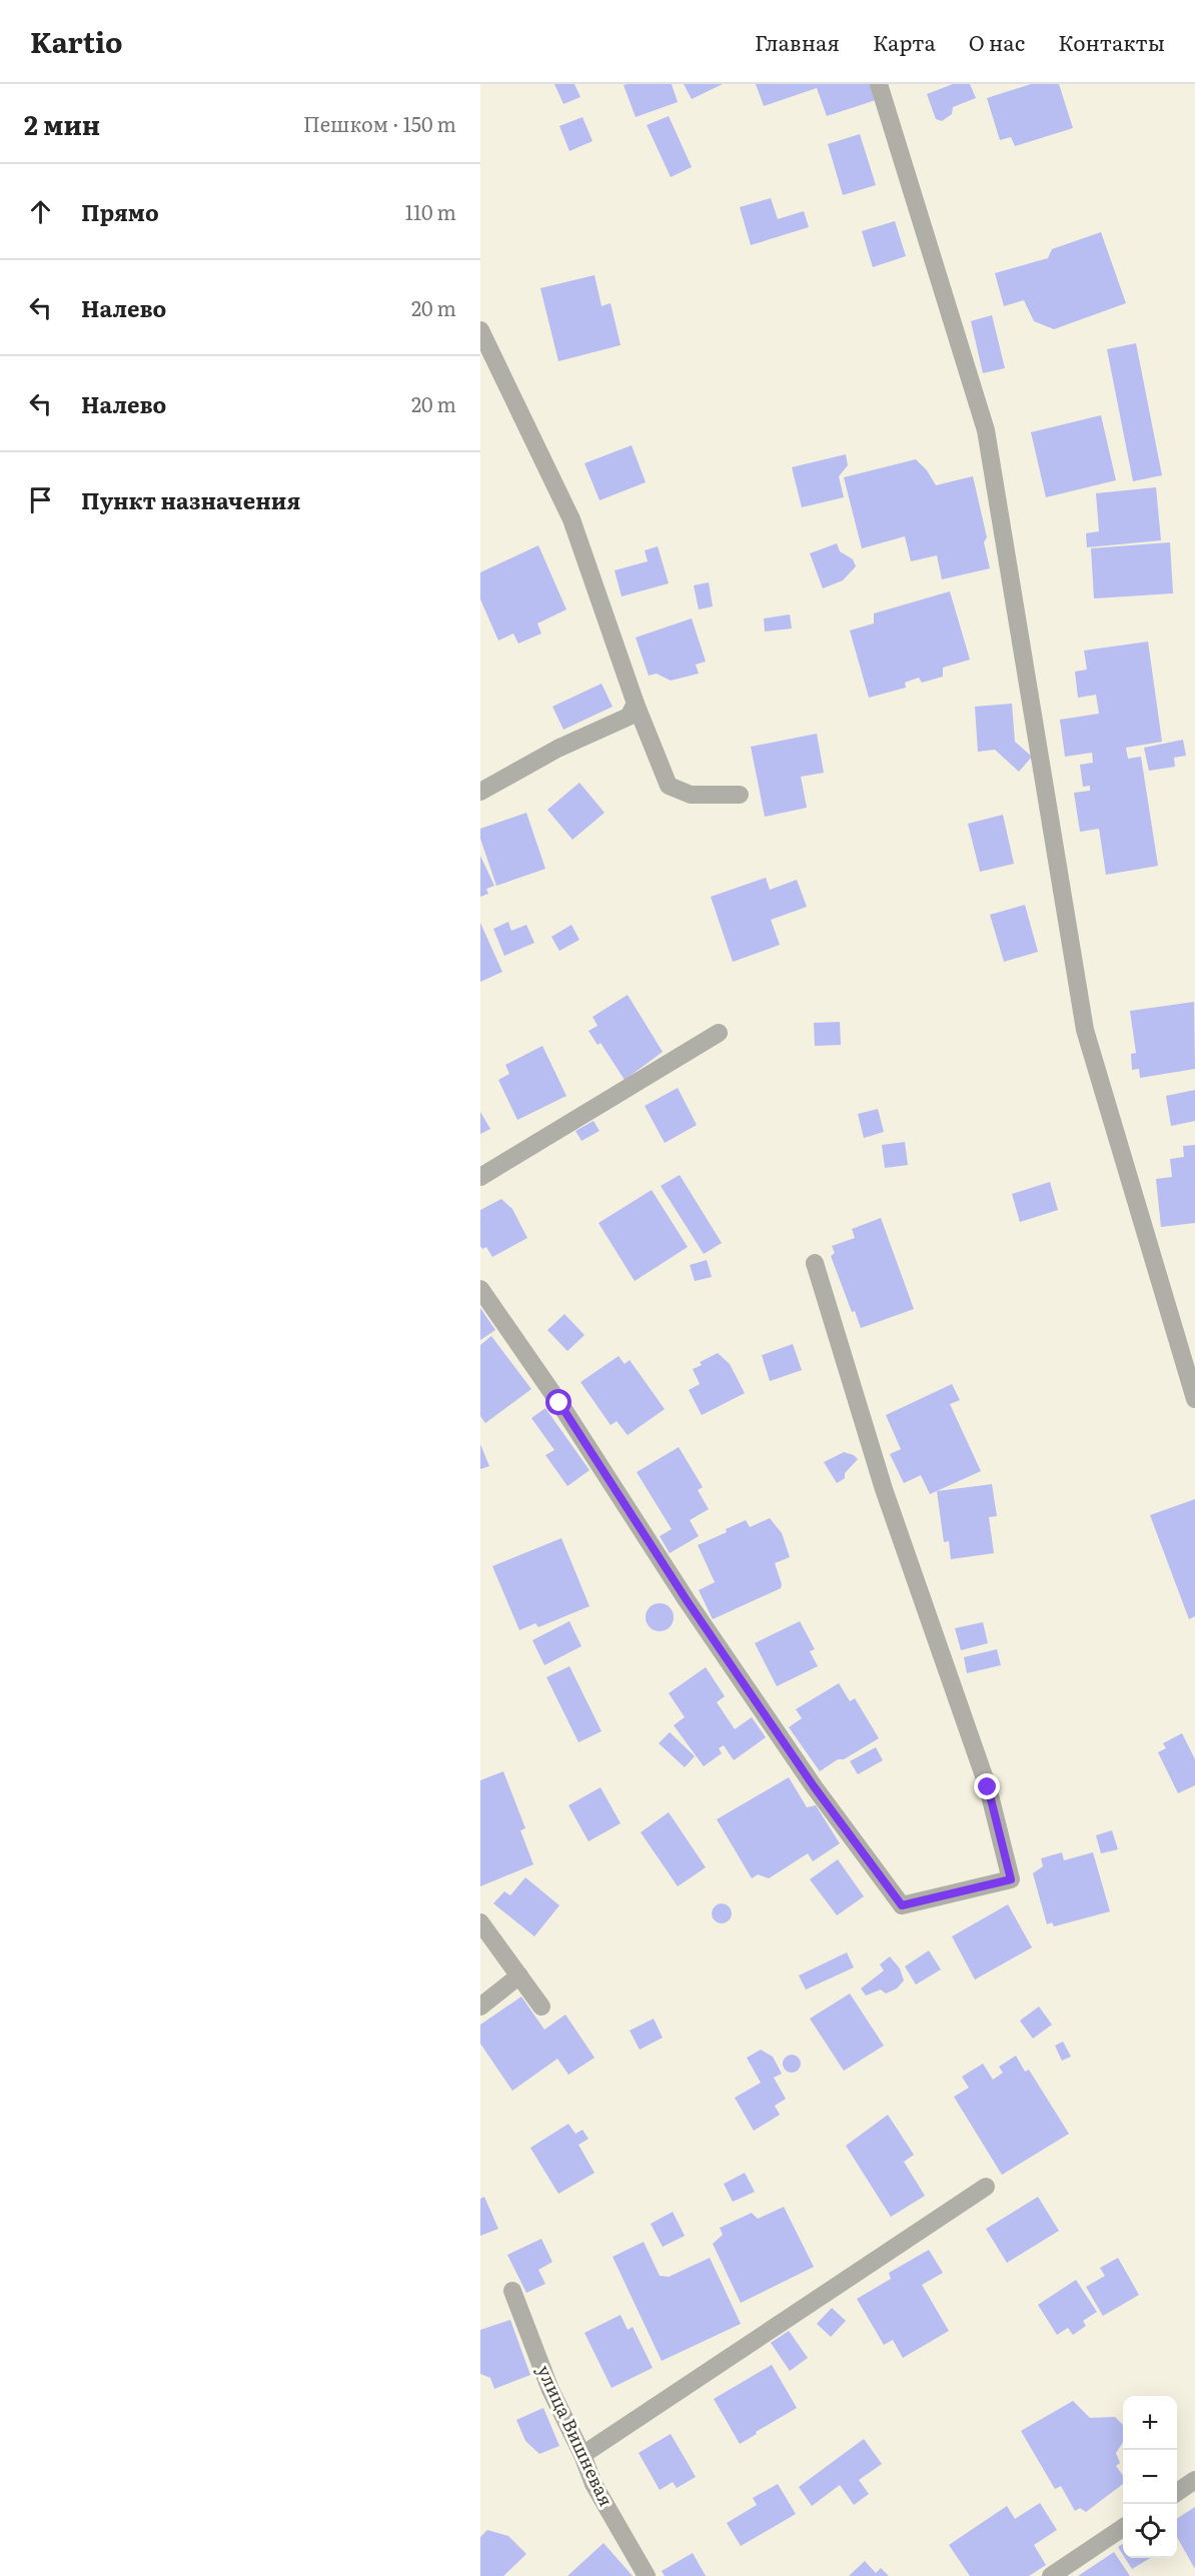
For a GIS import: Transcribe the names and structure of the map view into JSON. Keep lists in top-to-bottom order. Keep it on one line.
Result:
{"streets":{"street":["улица Вишневая"]},"page":{"header":"Kartio","nav":["Главная","Карта","О нас","Контакты"],"heading":["2 мин","Пешком · 150 m"],"list":[["Прямо","110 m"],["Налево","20 m"],["Налево","20 m"],"Пункт назначения"],"map_buttons":["+","−"]}}
